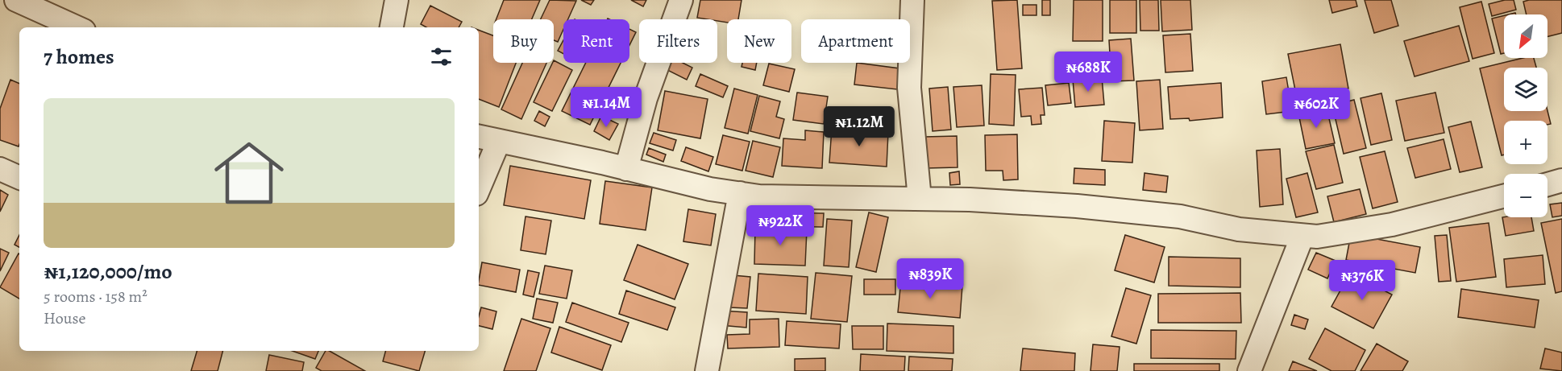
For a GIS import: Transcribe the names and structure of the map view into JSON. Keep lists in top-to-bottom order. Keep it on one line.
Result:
{"north":"bottom left","page":{"map_buttons":["+","−"],"chip":["Buy","Rent","Filters","New","Apartment"],"heading":"7 homes","price":["₦688K","₦1.14M","₦602K","₦1.12M","₦922K","₦839K","₦376K"],"list":[{"name":"₦1,120,000/mo","note":"5 rooms · 158 m² · House"}]}}
